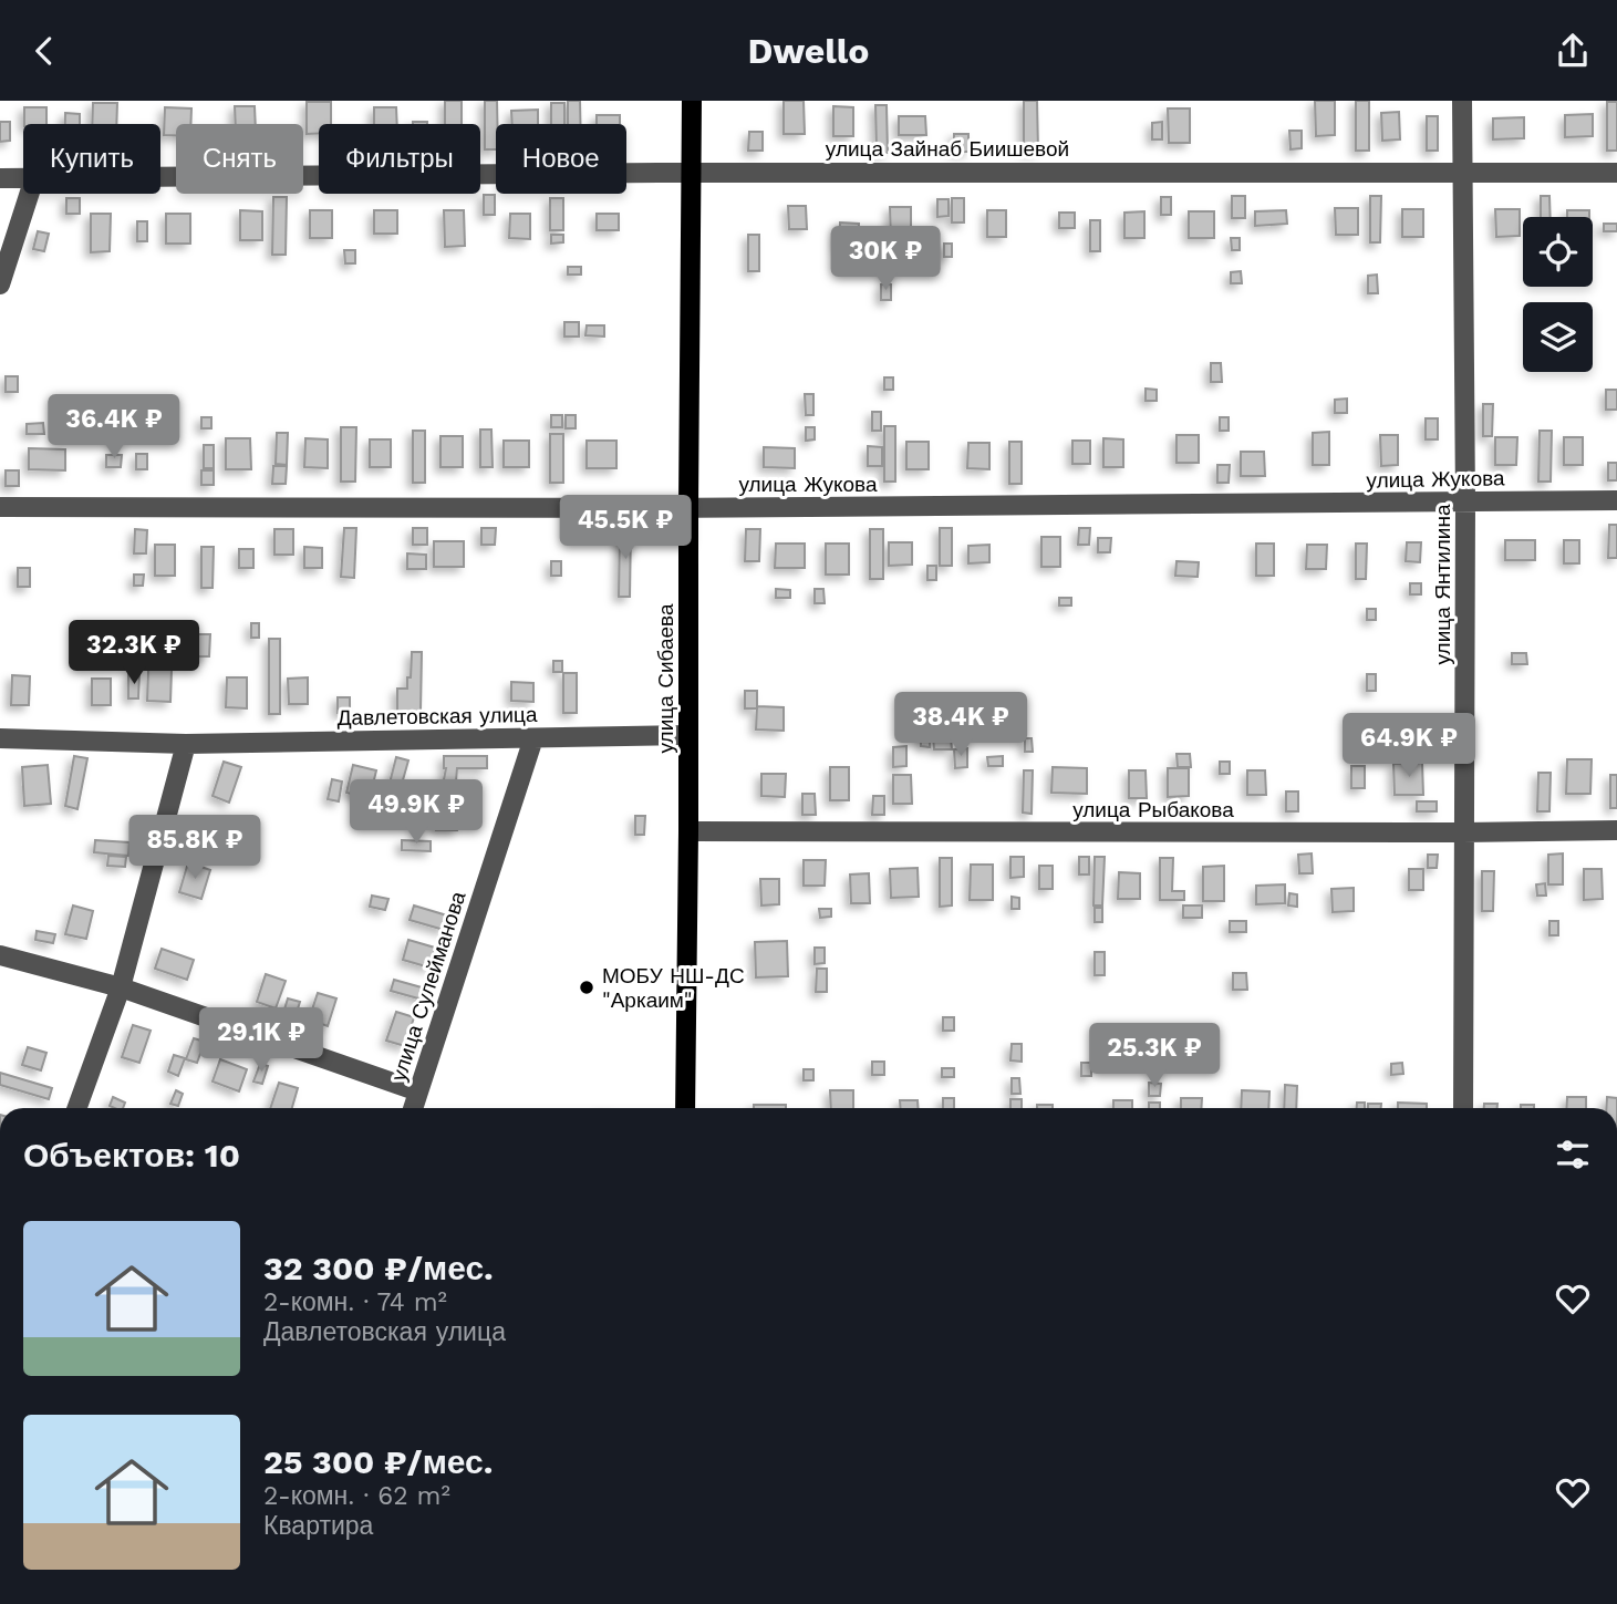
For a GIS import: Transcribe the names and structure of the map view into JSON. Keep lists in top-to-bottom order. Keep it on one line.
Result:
{"streets":{"main road":["улица Сибаева"],"street":["улица Зайнаб Биишевой","улица Жукова","улица Янтилина","Давлетовская улица","улица Рыбакова","улица Сулейманова"]},"crossings":[["улица Зайнаб Биишевой","улица Янтилина"],["улица Зайнаб Биишевой","улица Сибаева"],["улица Жукова","улица Янтилина"],["улица Жукова","улица Сибаева"],["улица Янтилина","улица Рыбакова"],["улица Сибаева","Давлетовская улица"],["улица Сибаева","улица Рыбакова"],["Давлетовская улица","улица Сулейманова"]],"places":["МОБУ НШ-ДС \"Аркаим\""],"page":{"header":"Dwello","chip":["Купить","Снять","Фильтры","Новое"],"price":["30K ₽","36.4K ₽","45.5K ₽","32.3K ₽","38.4K ₽","64.9K ₽","49.9K ₽","85.8K ₽","29.1K ₽","25.3K ₽"],"heading":"Объектов: 10","list":[{"name":"32 300 ₽/мес.","note":"2-комн. · 74 m² · Давлетовская улица"},{"name":"25 300 ₽/мес.","note":"2-комн. · 62 m² · Квартира"}]}}
